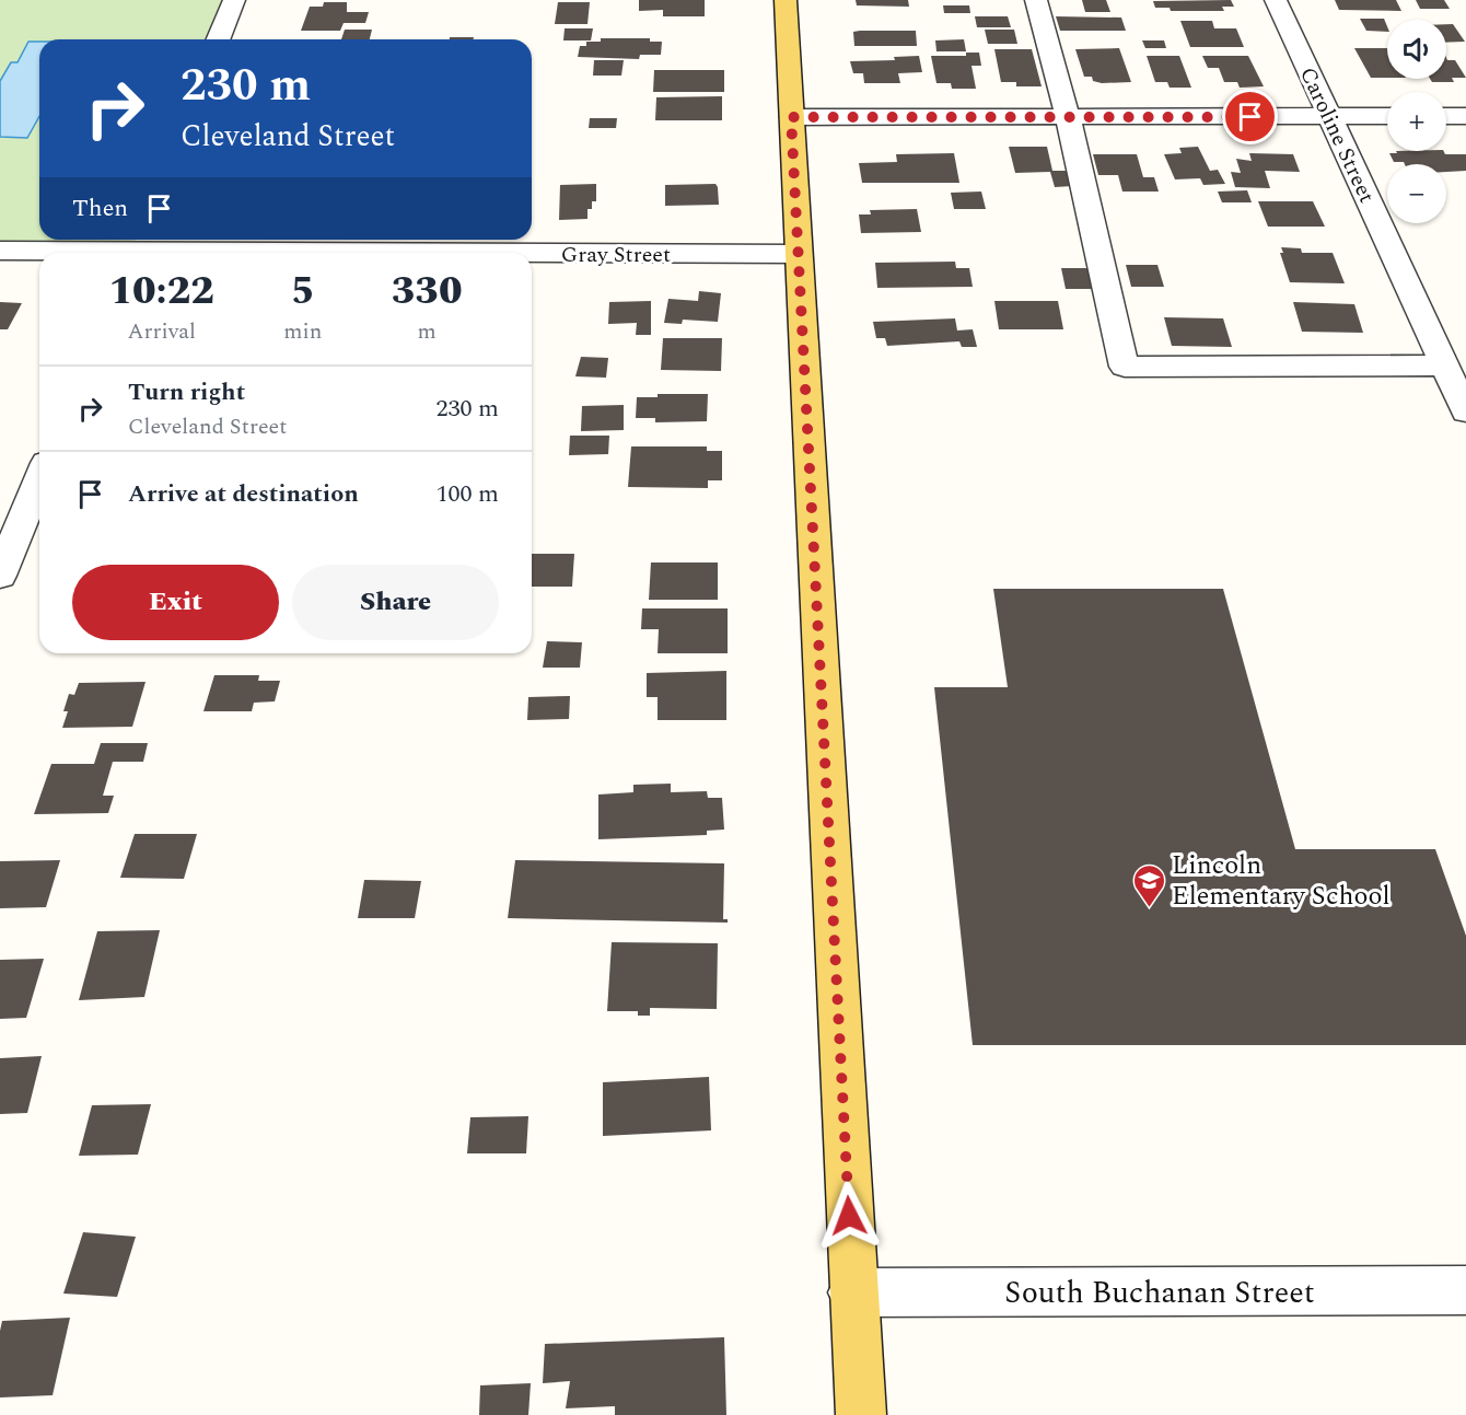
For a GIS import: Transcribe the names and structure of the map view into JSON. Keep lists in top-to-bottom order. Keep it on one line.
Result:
{"streets":{"street":["Caroline Street","Gray Street","South Buchanan Street"]},"places":{"school or university":["Lincoln Elementary School"]},"page":{"map_buttons":["+","−"],"turn":["230 m","Cleveland Street"],"then":"Then","eta":["10:22","Arrival","5","min","330","m"],"list":[{"name":"Turn right","note":"Cleveland Street","value":"230 m"},{"name":"Arrive at destination","value":"100 m"}],"buttons":["Exit","Share"]}}
